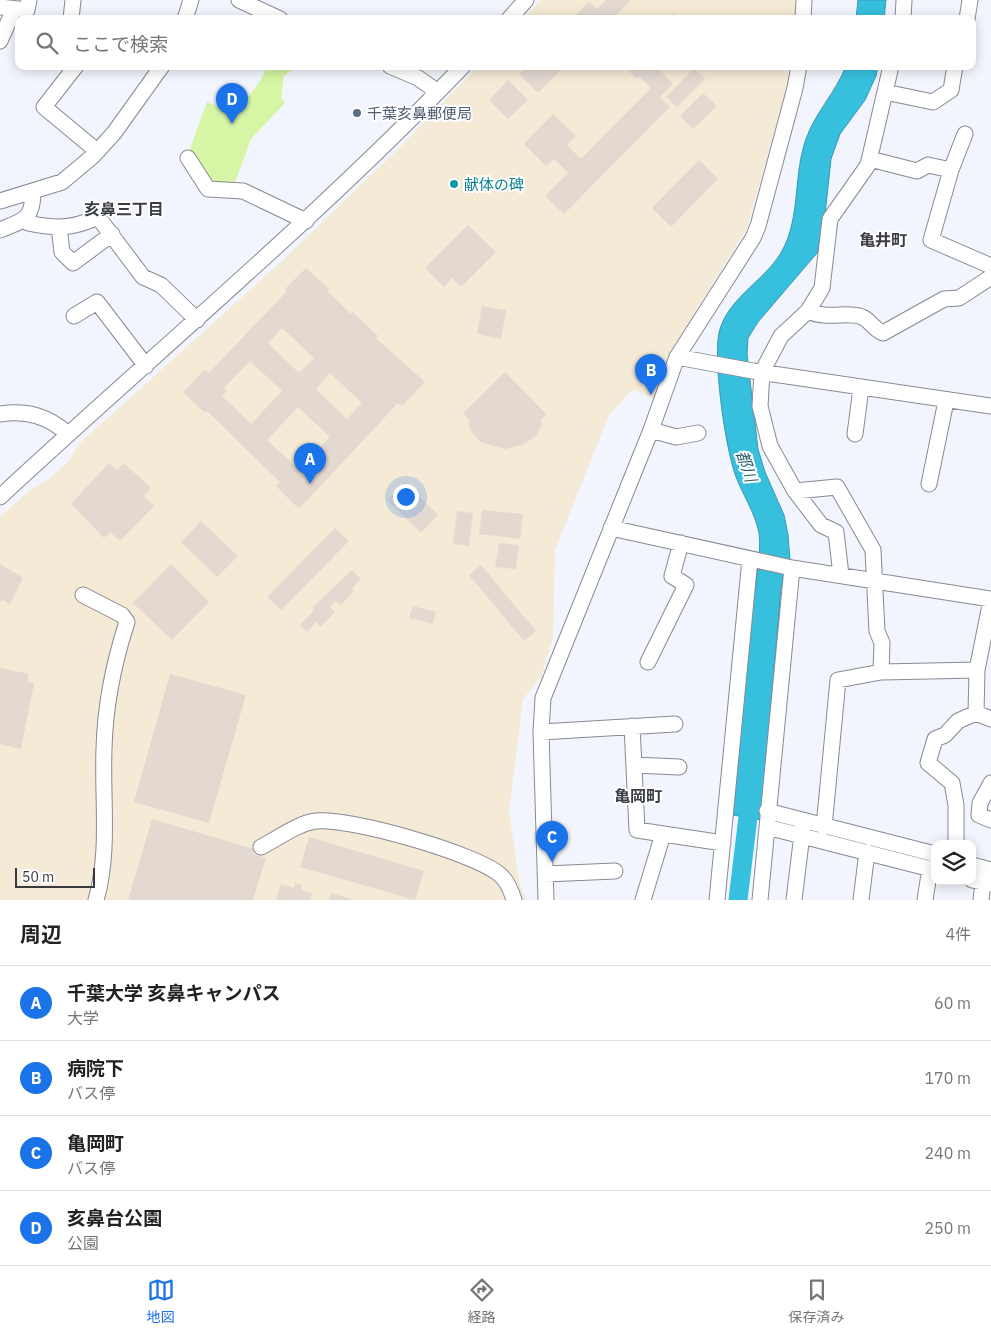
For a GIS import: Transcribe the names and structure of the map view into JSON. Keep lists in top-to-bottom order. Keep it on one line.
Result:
{"districts":["亥鼻三丁目","亀井町","亀岡町"],"water":["都川"],"places":["千葉亥鼻郵便局","献体の碑"],"scale_bar":"50 m","page":{"search":"ここで検索","pins":["D","B","A","C"],"scale":"50 m","heading":["周辺","4件"],"list":[{"mark":"A","name":"千葉大学 亥鼻キャンパス","note":"大学","value":"60 m"},{"mark":"B","name":"病院下","note":"バス停","value":"170 m"},{"mark":"C","name":"亀岡町","note":"バス停","value":"240 m"},{"mark":"D","name":"亥鼻台公園","note":"公園","value":"250 m"}],"nav":["地図","経路","保存済み"]}}
